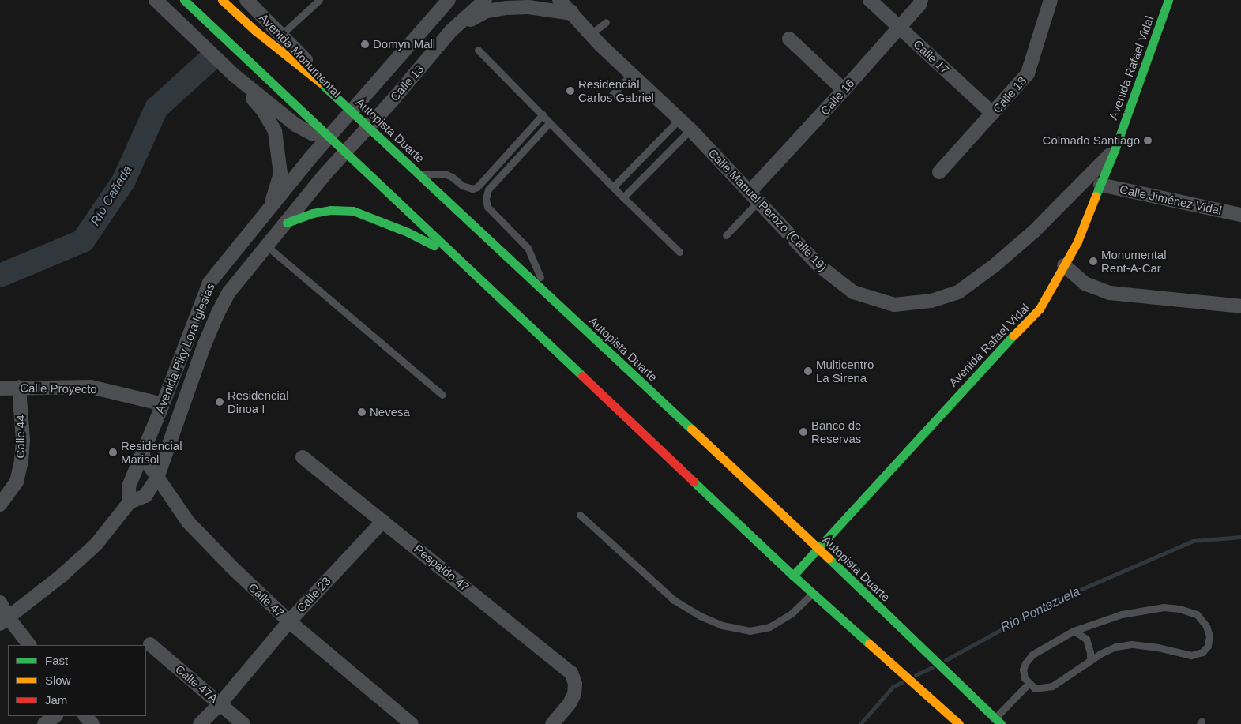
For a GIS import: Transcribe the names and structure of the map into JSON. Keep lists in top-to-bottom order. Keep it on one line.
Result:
{"streets":{"main road":["Avenida Rafael Vidal","Autopista Duarte"],"street":["Avenida Monumental","Calle 17","Calle 13","Calle 18","Calle 16","Calle Jiménez Vidal","Calle Manuel Perozo (Calle 19)","Avenida Piky Lora Iglesias","Calle Proyecto","Calle 44","Respaldo 47","Calle 23","Calle 47","Calle 47A"]},"crossings":[["Avenida Monumental","Autopista Duarte"],["Avenida Monumental","Avenida Piky Lora Iglesias"],["Calle 17","Calle 18"],["Calle 17","Calle 16"],["Avenida Rafael Vidal","Autopista Duarte"],["Avenida Rafael Vidal","Calle Jiménez Vidal"],["Avenida Rafael Vidal","Calle Manuel Perozo (Calle 19)"],["Calle 13","Autopista Duarte"],["Calle 13","Avenida Piky Lora Iglesias"],["Calle 16","Calle Manuel Perozo (Calle 19)"],["Autopista Duarte","Avenida Piky Lora Iglesias"],["Avenida Piky Lora Iglesias","Calle Proyecto"],["Avenida Piky Lora Iglesias","Calle 47"],["Calle Proyecto","Calle 44"],["Respaldo 47","Calle 23"],["Calle 23","Calle 47"],["Calle 23","Calle 47A"]],"water":["Río Cañada","Río Pontezuela"],"places":["Domyn Mall","Residencial Carlos Gabriel","Colmado Santiago","Monumental Rent-A-Car","Multicentro La Sirena","Residencial Dinoa I","Nevesa","Banco de Reservas","Residencial Marisol"],"legend":["Fast","Slow","Jam"]}
